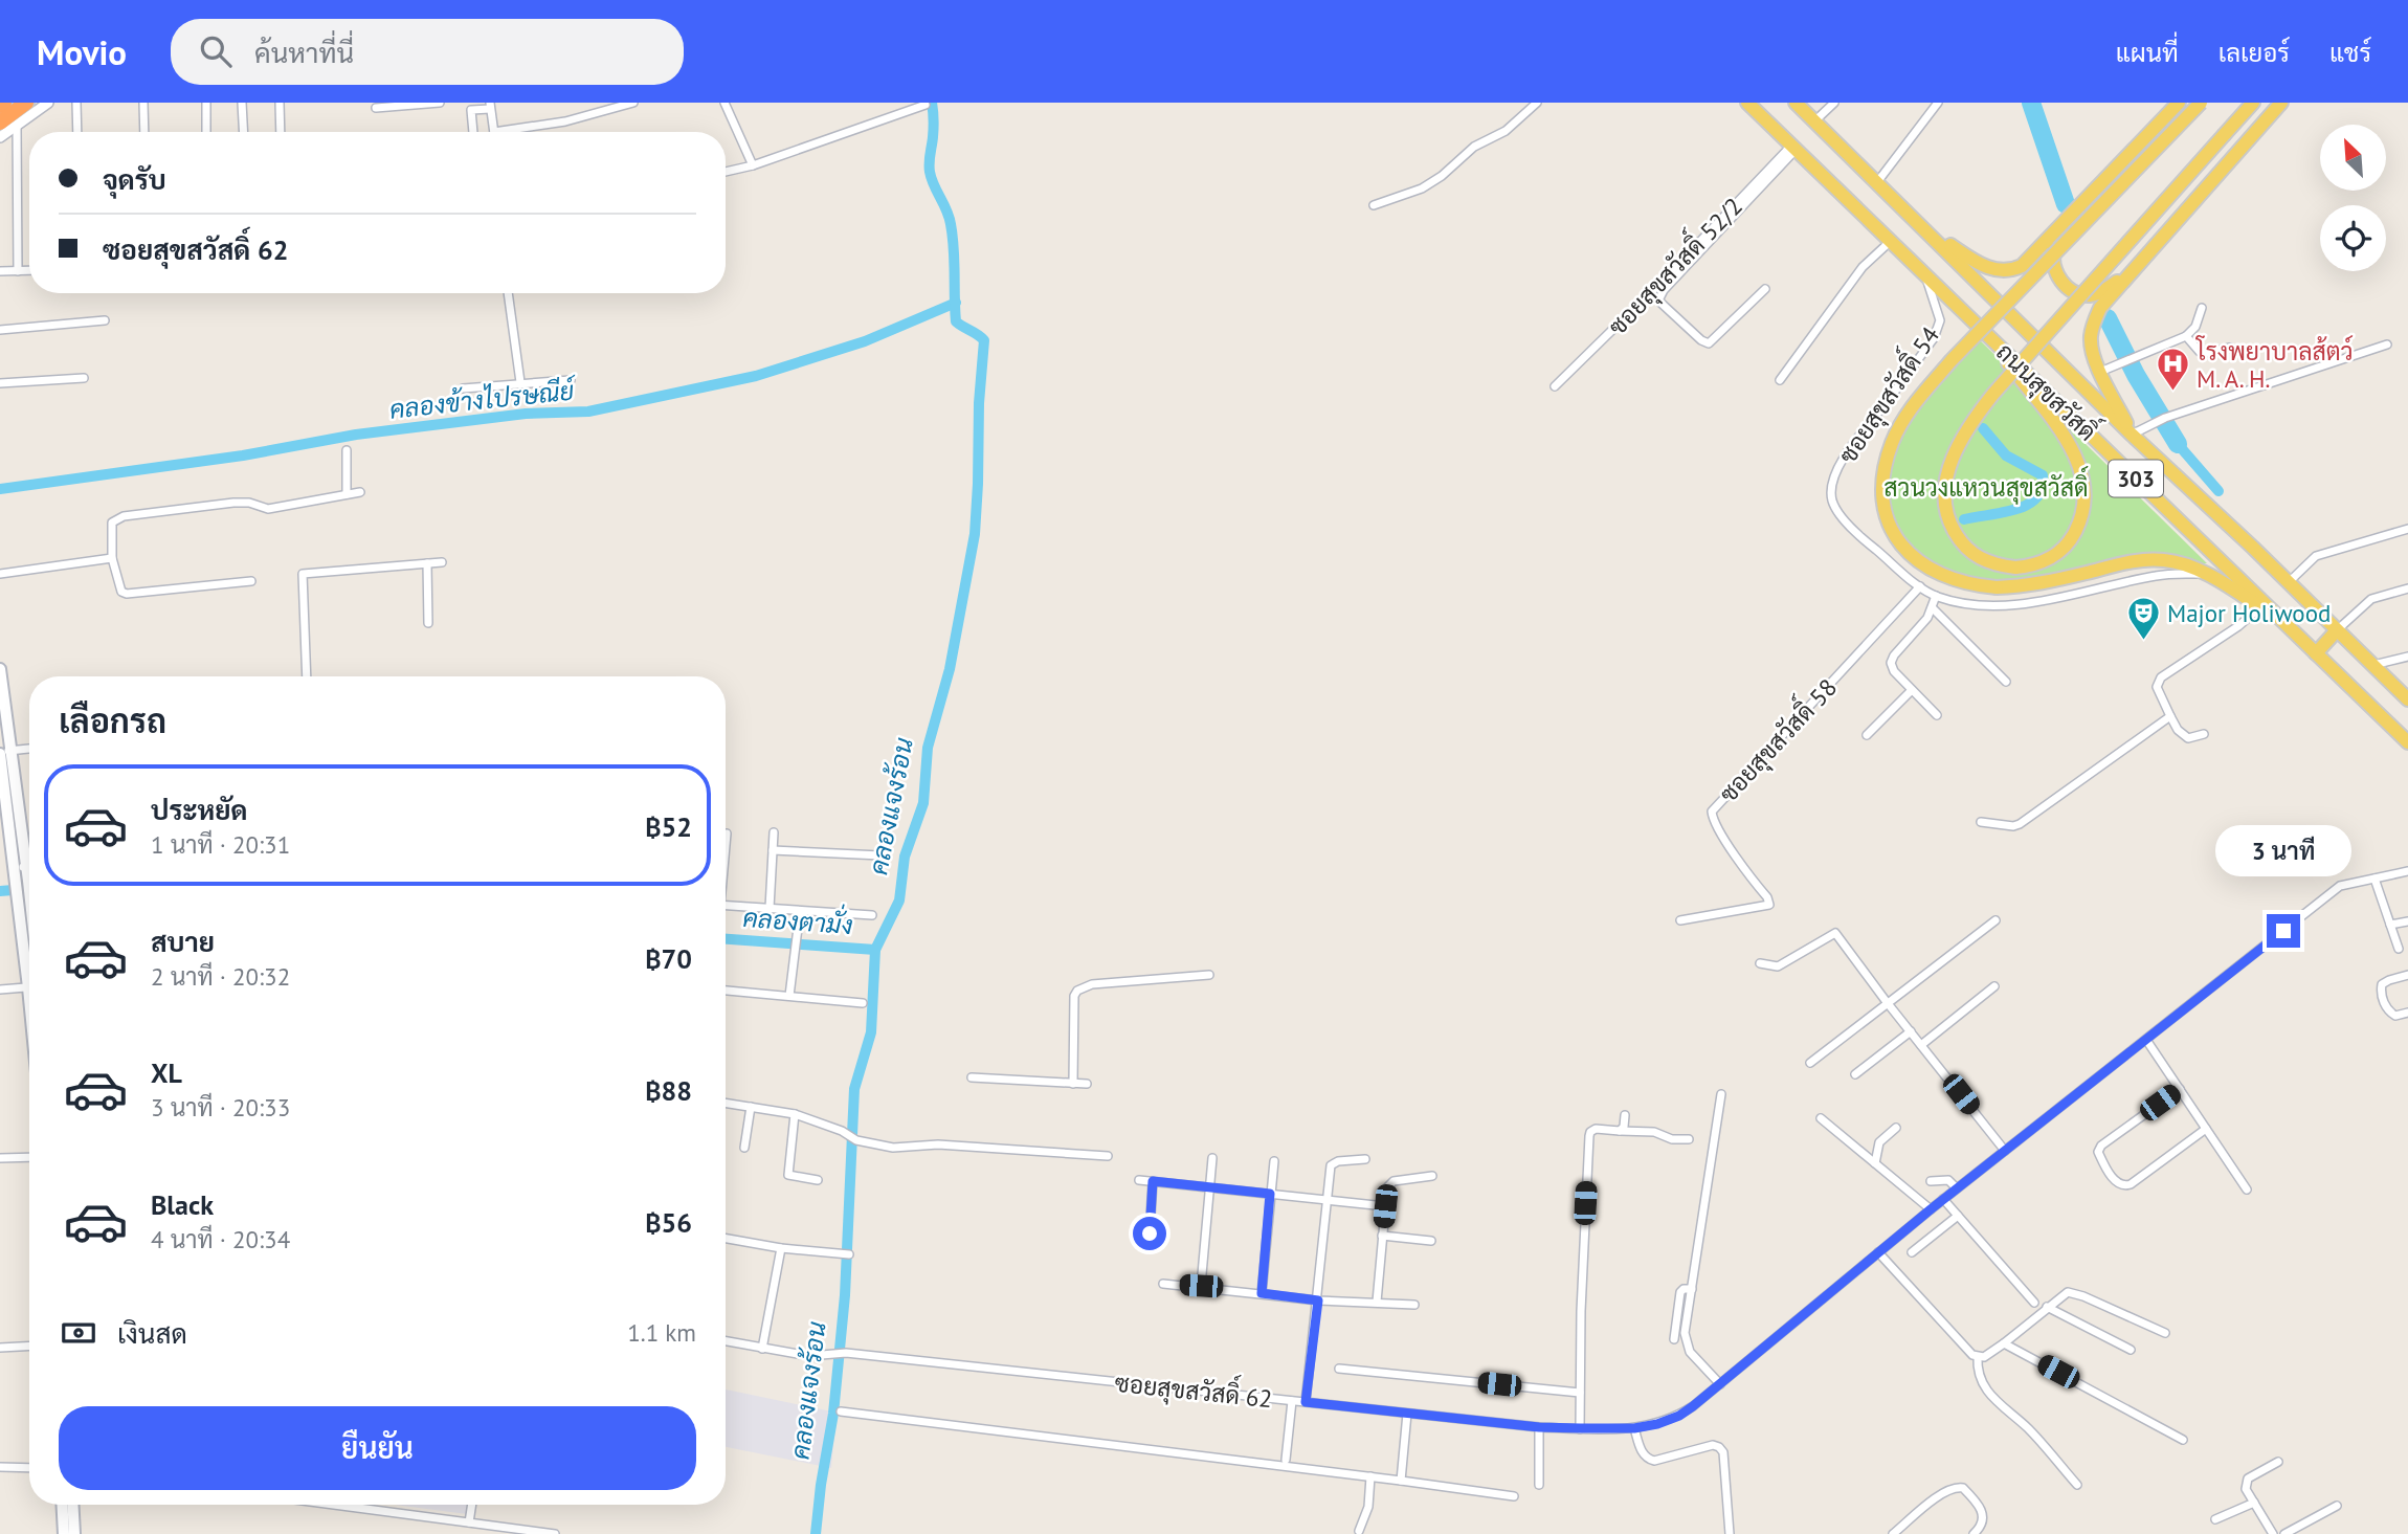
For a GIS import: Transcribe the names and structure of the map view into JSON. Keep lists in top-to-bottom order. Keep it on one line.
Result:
{"streets":{"main road":["ถนนสุขสวัสดิ์","303"],"street":["ซอยสุขสวัสดิ์ 52/2","ซอยสุขสวัสดิ์ 54","ซอยสุขสวัสดิ์ 58","ซอยสุขสวัสดิ์ 62"]},"crossings":[["ซอยสุขสวัสดิ์ 52/2","ถนนสุขสวัสดิ์"],["ถนนสุขสวัสดิ์","ซอยสุขสวัสดิ์ 54"],["ซอยสุขสวัสดิ์ 54","ซอยสุขสวัสดิ์ 58"]],"water":["คลองข้างไปรษณีย์","คลองแจงร้อน","คลองตามั่ง"],"parks":["สวนวงแหวนสุขสวัสดิ์"],"places":{"hospital":["โรงพยาบาลส้ตว์ M. A. H."],"theatre":["Major Holiwood"]},"north":"top left","page":{"header":"Movio","search":"ค้นหาที่นี่","nav":["แผนที่","เลเยอร์","แชร์"],"banner":["จุดรับ","ซอยสุขสวัสดิ์ 62"],"heading":"เลือกรถ","list":[{"name":"ประหยัด","note":"1 นาที · 20:31","value":"฿52"},{"name":"สบาย","note":"2 นาที · 20:32","value":"฿70"},{"name":"XL","note":"3 นาที · 20:33","value":"฿88"},{"name":"Black","note":"4 นาที · 20:34","value":"฿56"}],"bubble":"3 นาที","pay":["เงินสด","1.1 km"],"buttons":"ยืนยัน"}}
